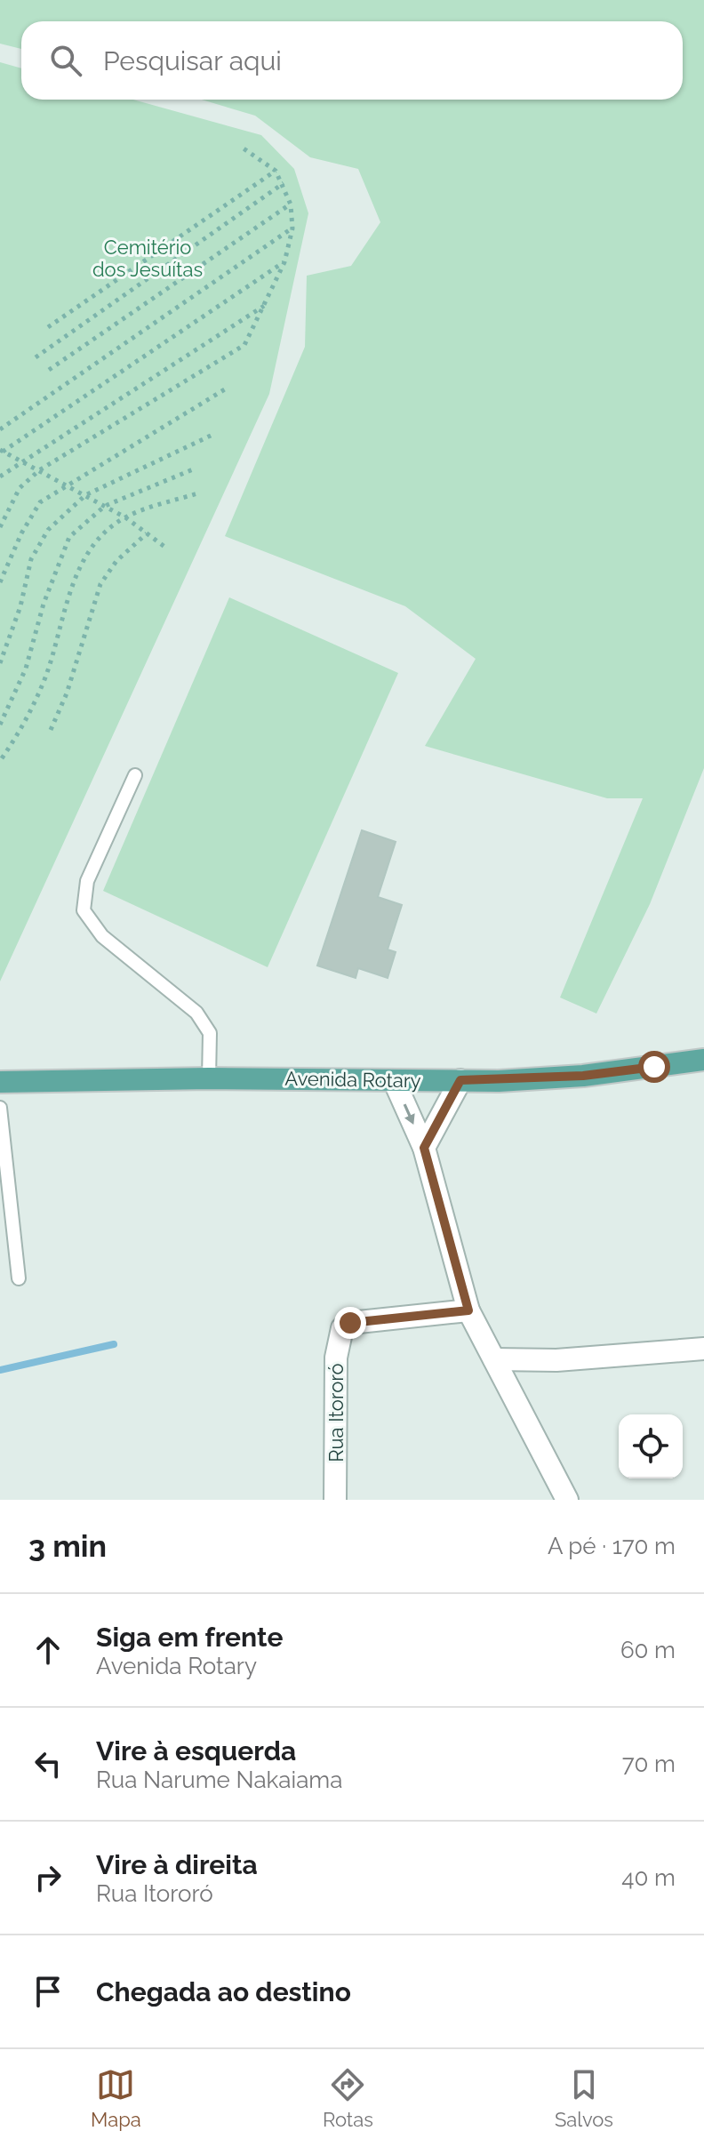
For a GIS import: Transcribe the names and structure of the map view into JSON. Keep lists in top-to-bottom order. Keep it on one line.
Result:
{"streets":{"main road":["Avenida Rotary"],"street":["Rua Itororó"]},"parks":["Cemitério dos Jesuítas"],"page":{"search":"Pesquisar aqui","heading":["3 min","A pé · 170 m"],"list":[["Siga em frente","Avenida Rotary","60 m"],["Vire à esquerda","Rua Narume Nakaiama","70 m"],["Vire à direita","Rua Itororó","40 m"],"Chegada ao destino"],"nav":["Mapa","Rotas","Salvos"]}}
